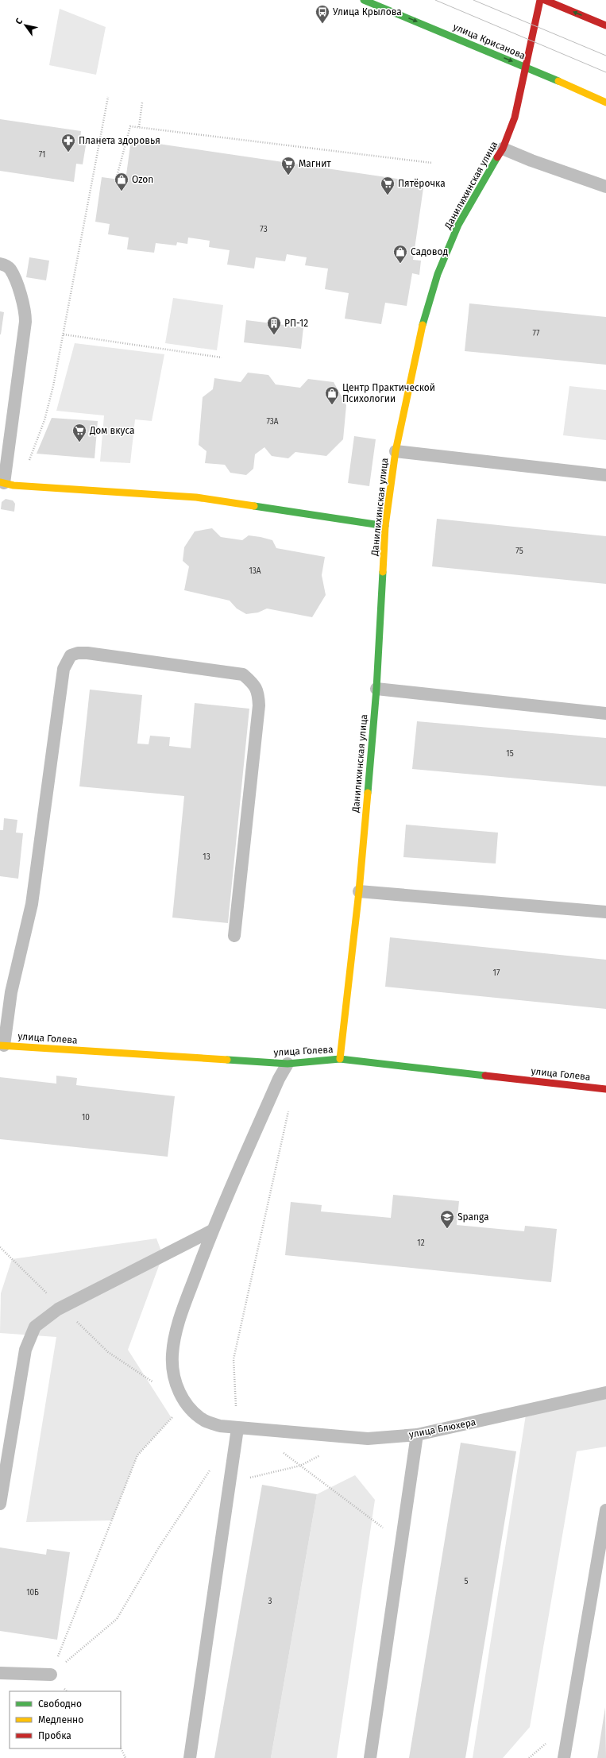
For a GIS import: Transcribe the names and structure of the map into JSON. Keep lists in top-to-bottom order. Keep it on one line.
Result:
{"streets":{"street":["улица Крисанова","Данилихинская улица","улица Голева"],"lane":["улица Блюхера"]},"crossings":[["улица Крисанова","Данилихинская улица"],["Данилихинская улица","улица Голева"]],"one_way":["улица Крисанова"],"places":{"bus stop":["Улица Крылова"],"pharmacy":["Планета здоровья"],"supermarket":["Магнит","Пятёрочка","Дом вкуса"],"shop":["Ozon","Садовод","Центр Практической Психологии"],"building":["РП-12"],"school or university":["Spanga"]},"house_numbers":["71","73","77","73А","75","13А","15","13","17","10","12","5","10Б","3"],"legend":["Свободно","Медленно","Пробка"],"north":"top left"}
